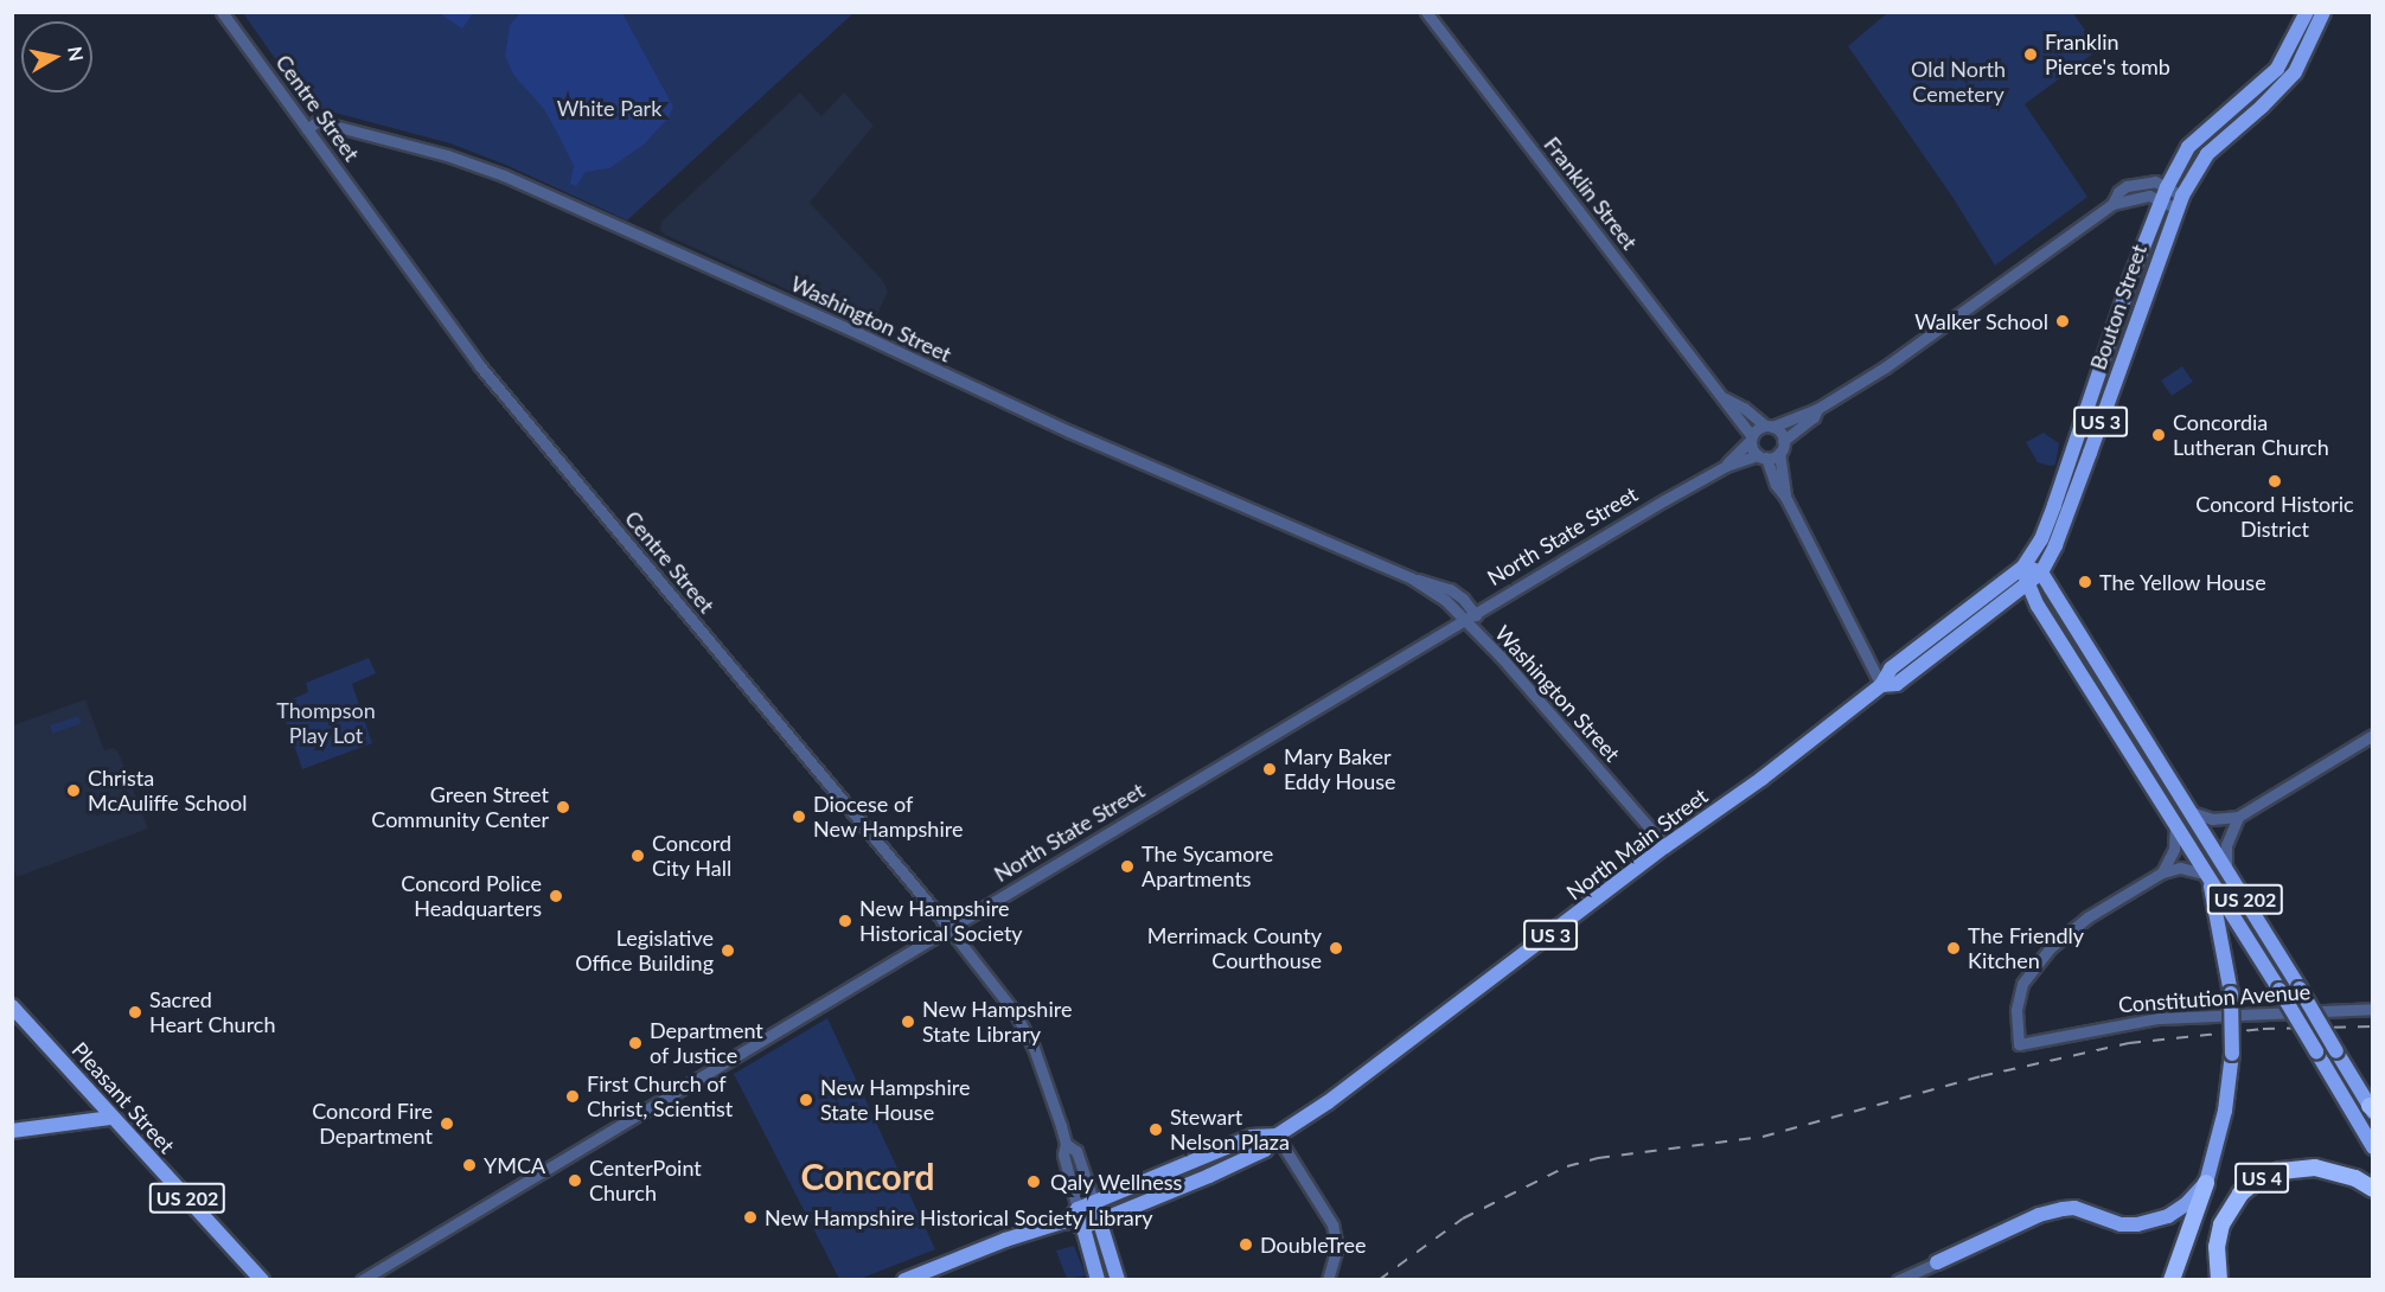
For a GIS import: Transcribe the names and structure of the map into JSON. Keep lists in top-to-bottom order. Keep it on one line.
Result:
{"streets":{"highway":["US 4"],"main road":["Centre Street","Bouton Street","US 3","North Main Street","US 202","Pleasant Street"],"street":["Franklin Street","Washington Street","North State Street","Constitution Avenue"]},"crossings":[["Centre Street","Washington Street"],["Centre Street","North State Street"],["Centre Street","North Main Street"],["Franklin Street","North State Street"],["Bouton Street","US 3"],["Bouton Street","North Main Street"],["Bouton Street","US 202"],["Washington Street","North State Street"],["Washington Street","North Main Street"],["North Main Street","US 202"]],"districts":["Concord"],"parks":["Old North Cemetery","White Park","Thompson Play Lot"],"places":["Franklin Pierce's tomb","Walker School","Concordia Lutheran Church","Concord Historic District","The Yellow House","Mary Baker Eddy House","Christa McAuliffe School","Green Street Community Center","Diocese of New Hampshire","Concord City Hall","The Sycamore Apartments","Concord Police Headquarters","New Hampshire Historical Society","Merrimack County Courthouse","The Friendly Kitchen","Legislative Office Building","Sacred Heart Church","New Hampshire State Library","Department of Justice","First Church of Christ, Scientist","New Hampshire State House","Concord Fire Department","Stewart Nelson Plaza","YMCA","CenterPoint Church","Qaly Wellness","New Hampshire Historical Society Library","DoubleTree"],"north":"right"}
